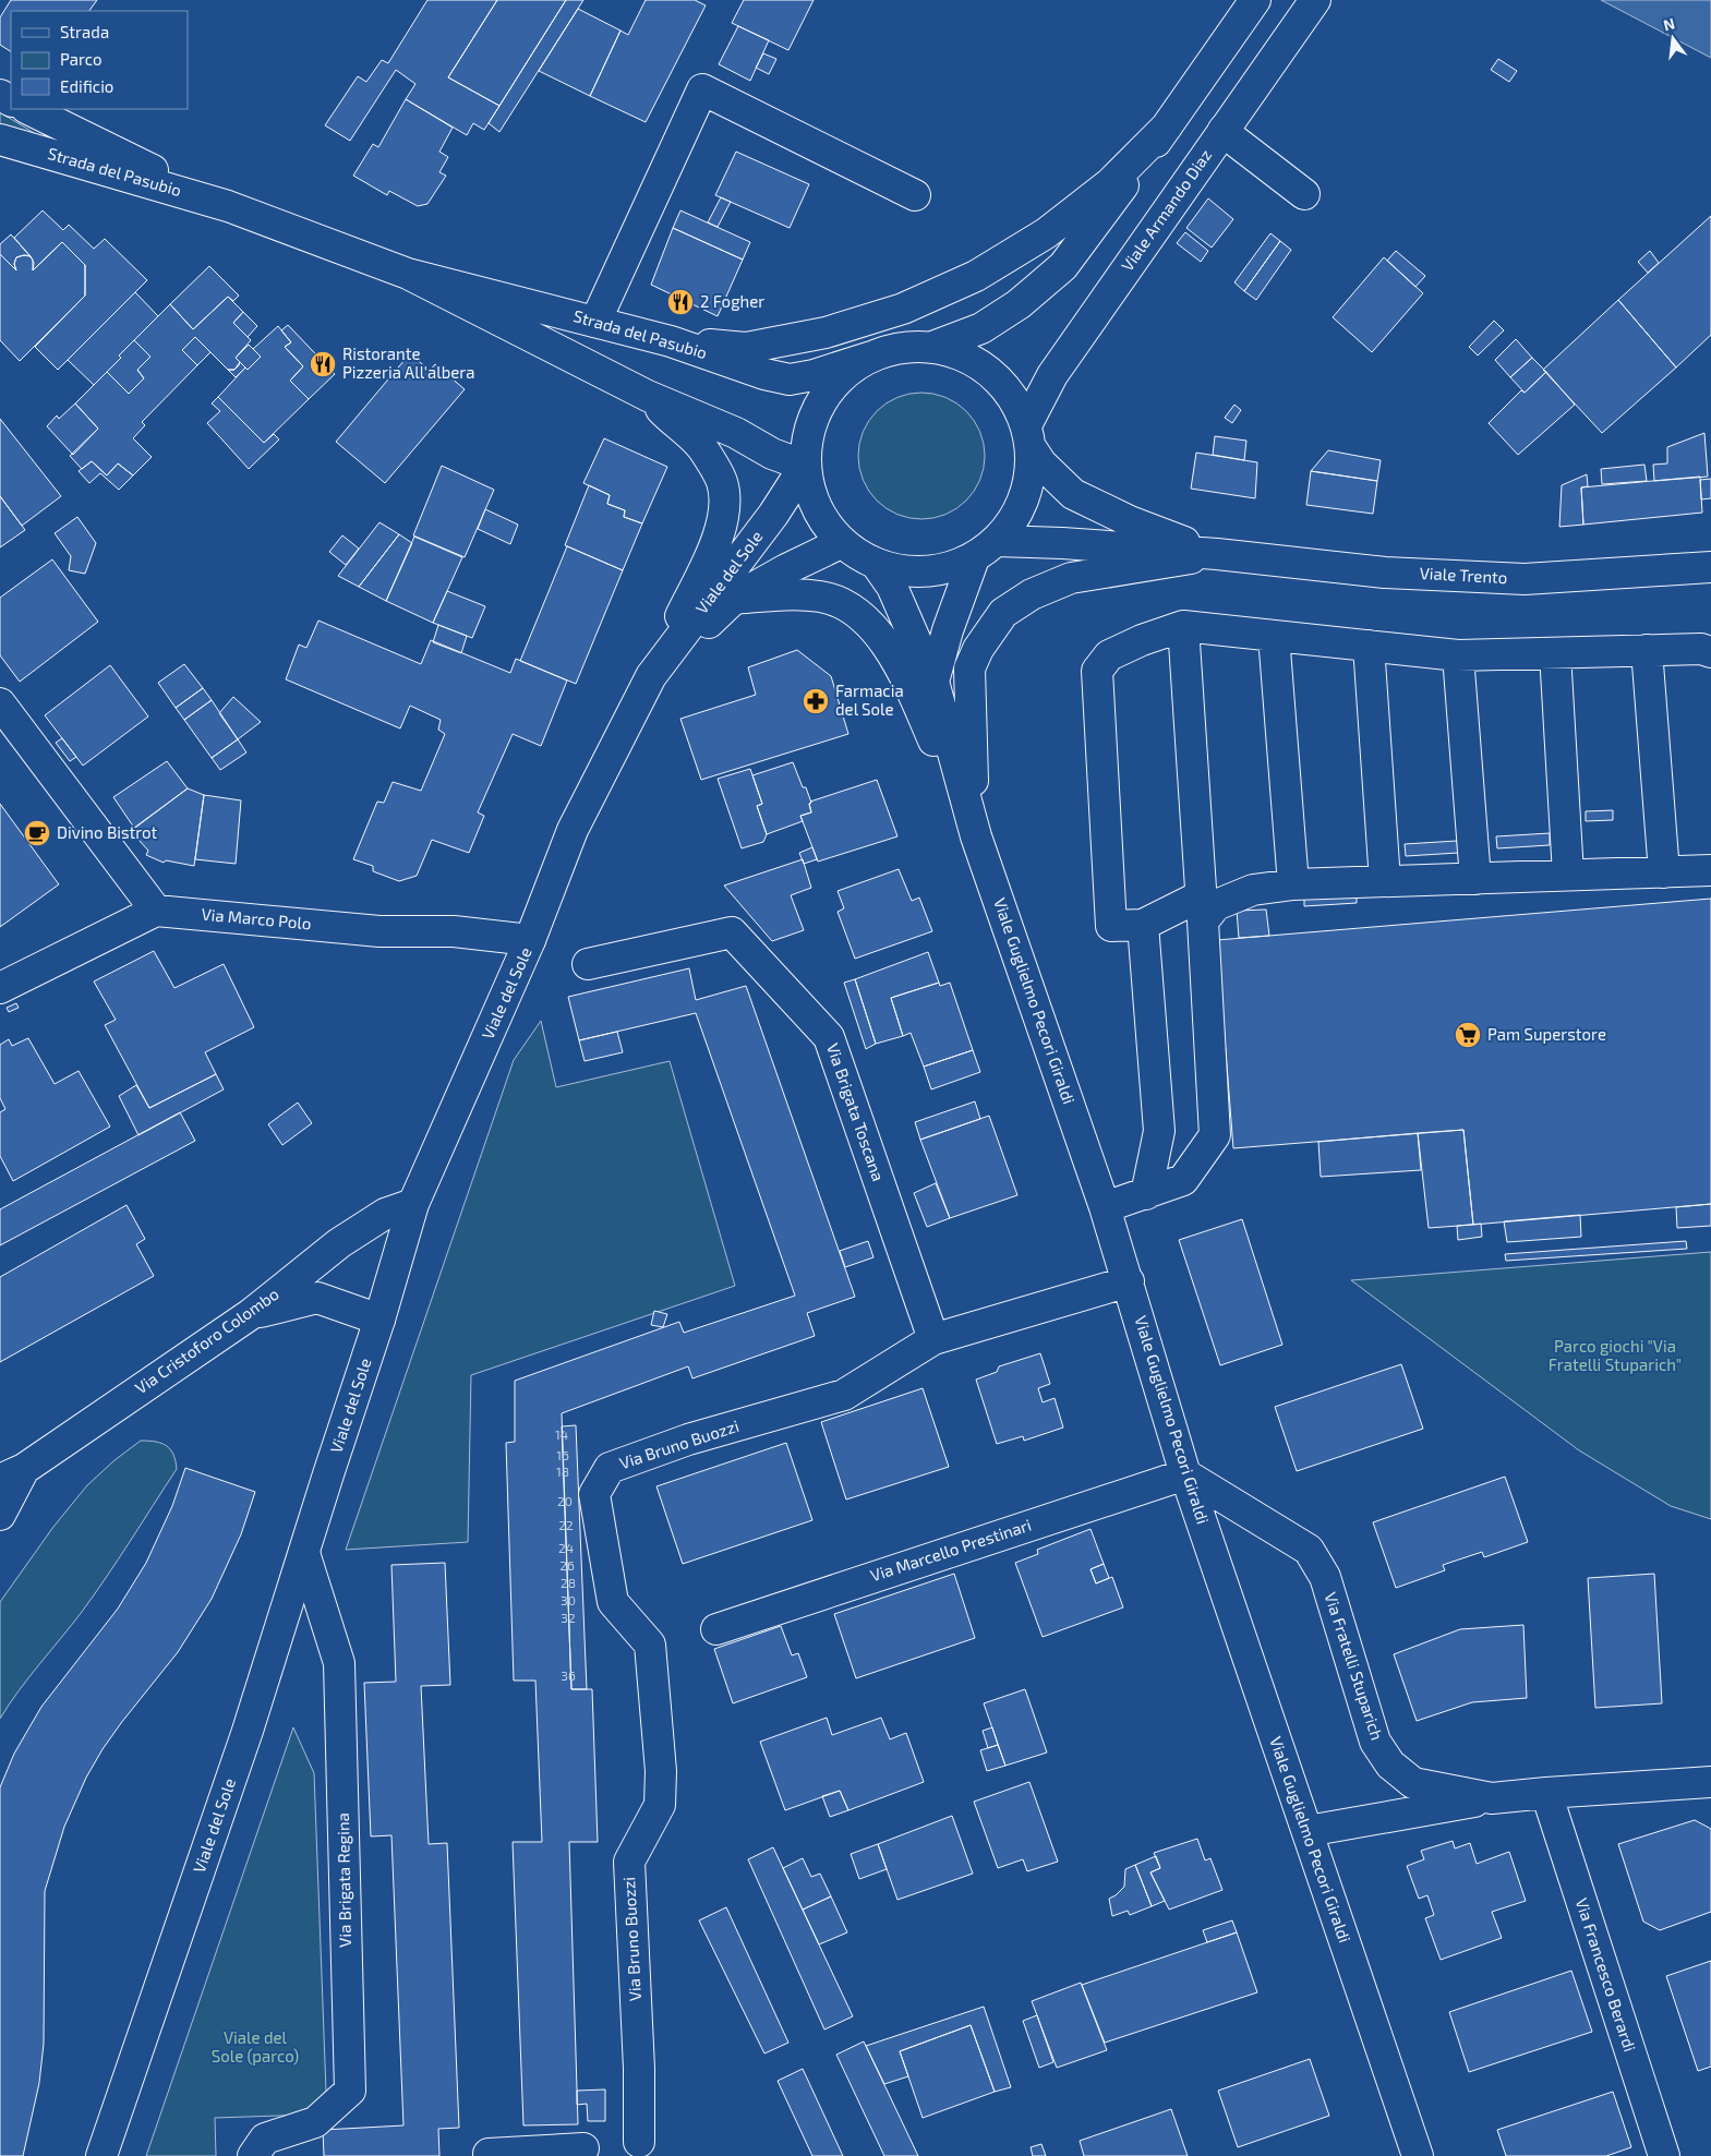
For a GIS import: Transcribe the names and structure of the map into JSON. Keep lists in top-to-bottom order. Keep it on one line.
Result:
{"streets":{"street":["Strada del Pasubio","Viale Armando Diaz","Viale del Sole","Viale Trento","Via Marco Polo","Viale Guglielmo Pecori Giraldi","Via Brigata Toscana","Via Cristoforo Colombo","Via Bruno Buozzi","Via Marcello Prestinari","Via Fratelli Stuparich","Via Brigata Regina","Via Francesco Berardi"]},"crossings":[["Strada del Pasubio","Viale Armando Diaz"],["Strada del Pasubio","Viale del Sole"],["Strada del Pasubio","Viale Trento"],["Strada del Pasubio","Viale Guglielmo Pecori Giraldi"],["Viale Armando Diaz","Viale Trento"],["Viale del Sole","Via Marco Polo"],["Viale del Sole","Via Cristoforo Colombo"],["Viale del Sole","Via Brigata Regina"],["Viale Guglielmo Pecori Giraldi","Via Bruno Buozzi"],["Viale Guglielmo Pecori Giraldi","Via Marcello Prestinari"],["Viale Guglielmo Pecori Giraldi","Via Fratelli Stuparich"],["Via Brigata Toscana","Via Bruno Buozzi"],["Via Marcello Prestinari","Via Fratelli Stuparich"],["Via Fratelli Stuparich","Via Francesco Berardi"]],"parks":["Parco giochi \"Via Fratelli Stuparich\"","Viale del Sole (parco)"],"places":{"restaurant":["2 Fogher","Ristorante Pizzeria All'albera"],"pharmacy":["Farmacia del Sole"],"cafe":["Divino Bistrot"],"supermarket":["Pam Superstore"]},"house_numbers":["14","16","18","20","22","24","26","28","30","32","36"],"legend":["Strada","Parco","Edificio"],"north":"top"}
